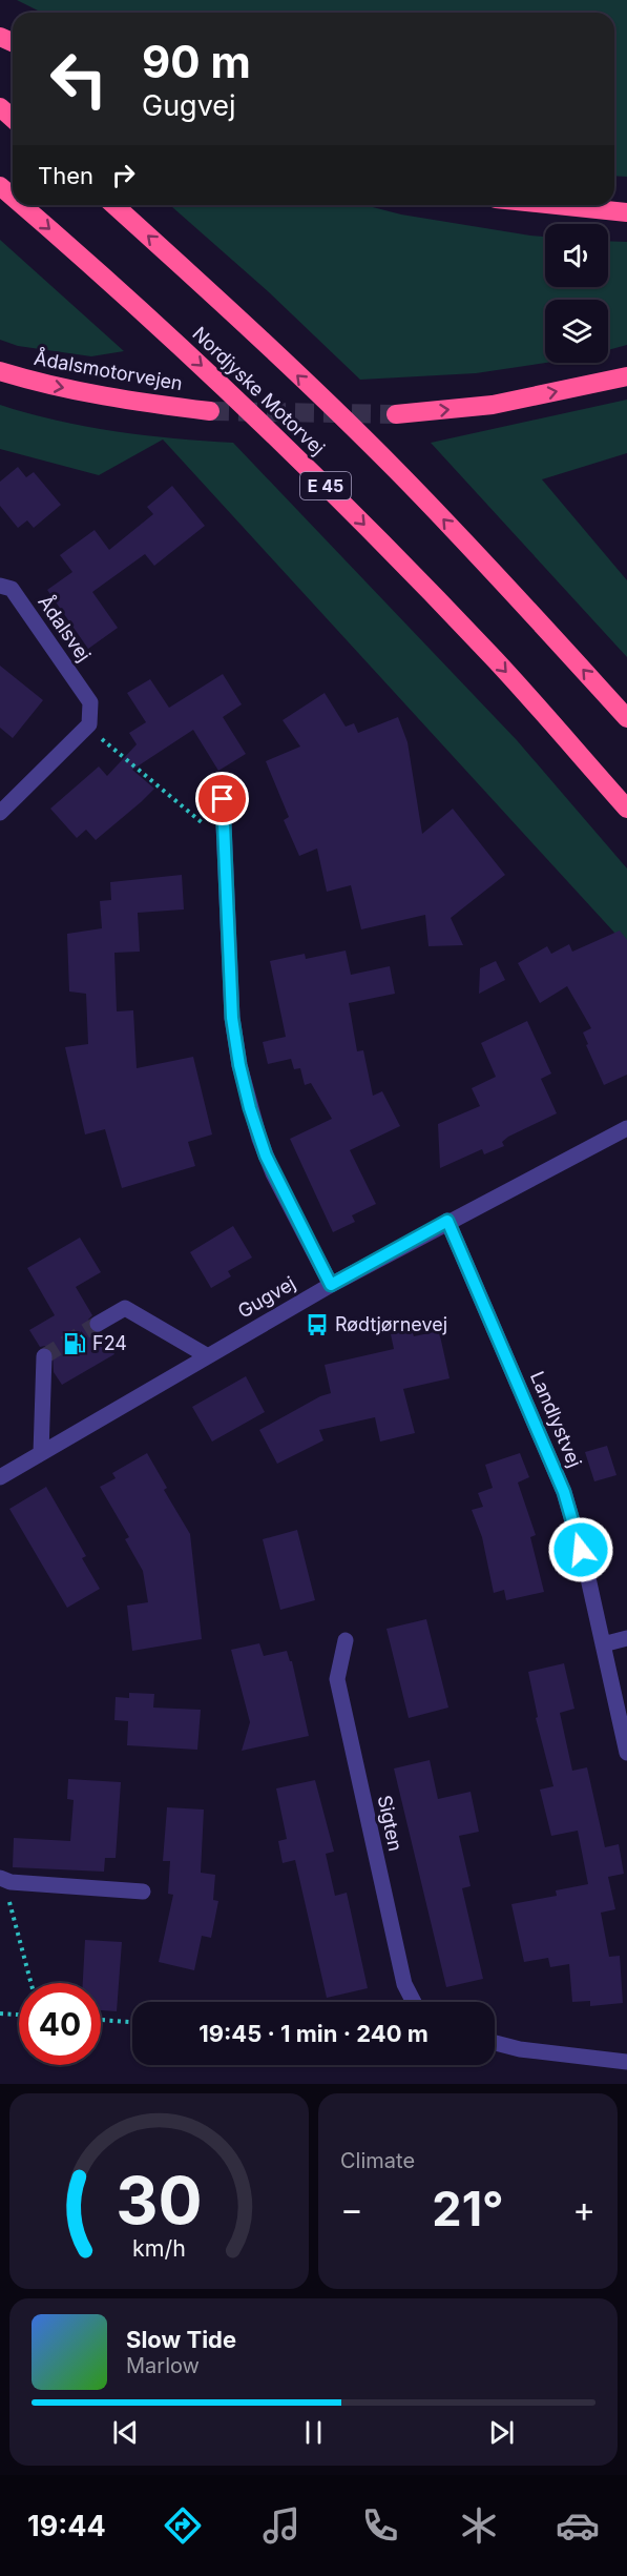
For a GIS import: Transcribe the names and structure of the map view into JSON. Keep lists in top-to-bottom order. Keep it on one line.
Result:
{"streets":{"highway":["Ådalsmotorvejen","Nordjyske Motorvej","E 45"],"street":["Ådalsvej","Gugvej","Landlystvej","Sigten"]},"crossings":[["Gugvej","Landlystvej"]],"one_way":["Ådalsmotorvejen"],"places":{"bus stop":["Rødtjørnevej"],"fuel station":["F24"]},"page":{"turn":["90 m","Gugvej"],"then":"Then","limit":"40","trip":"19:45 · 1 min · 240 m","tile":"Climate","heat":["−","21°","+"],"song":["Slow Tide","Marlow"],"tabs":"19:44","gauge":["30","km/h"]}}
